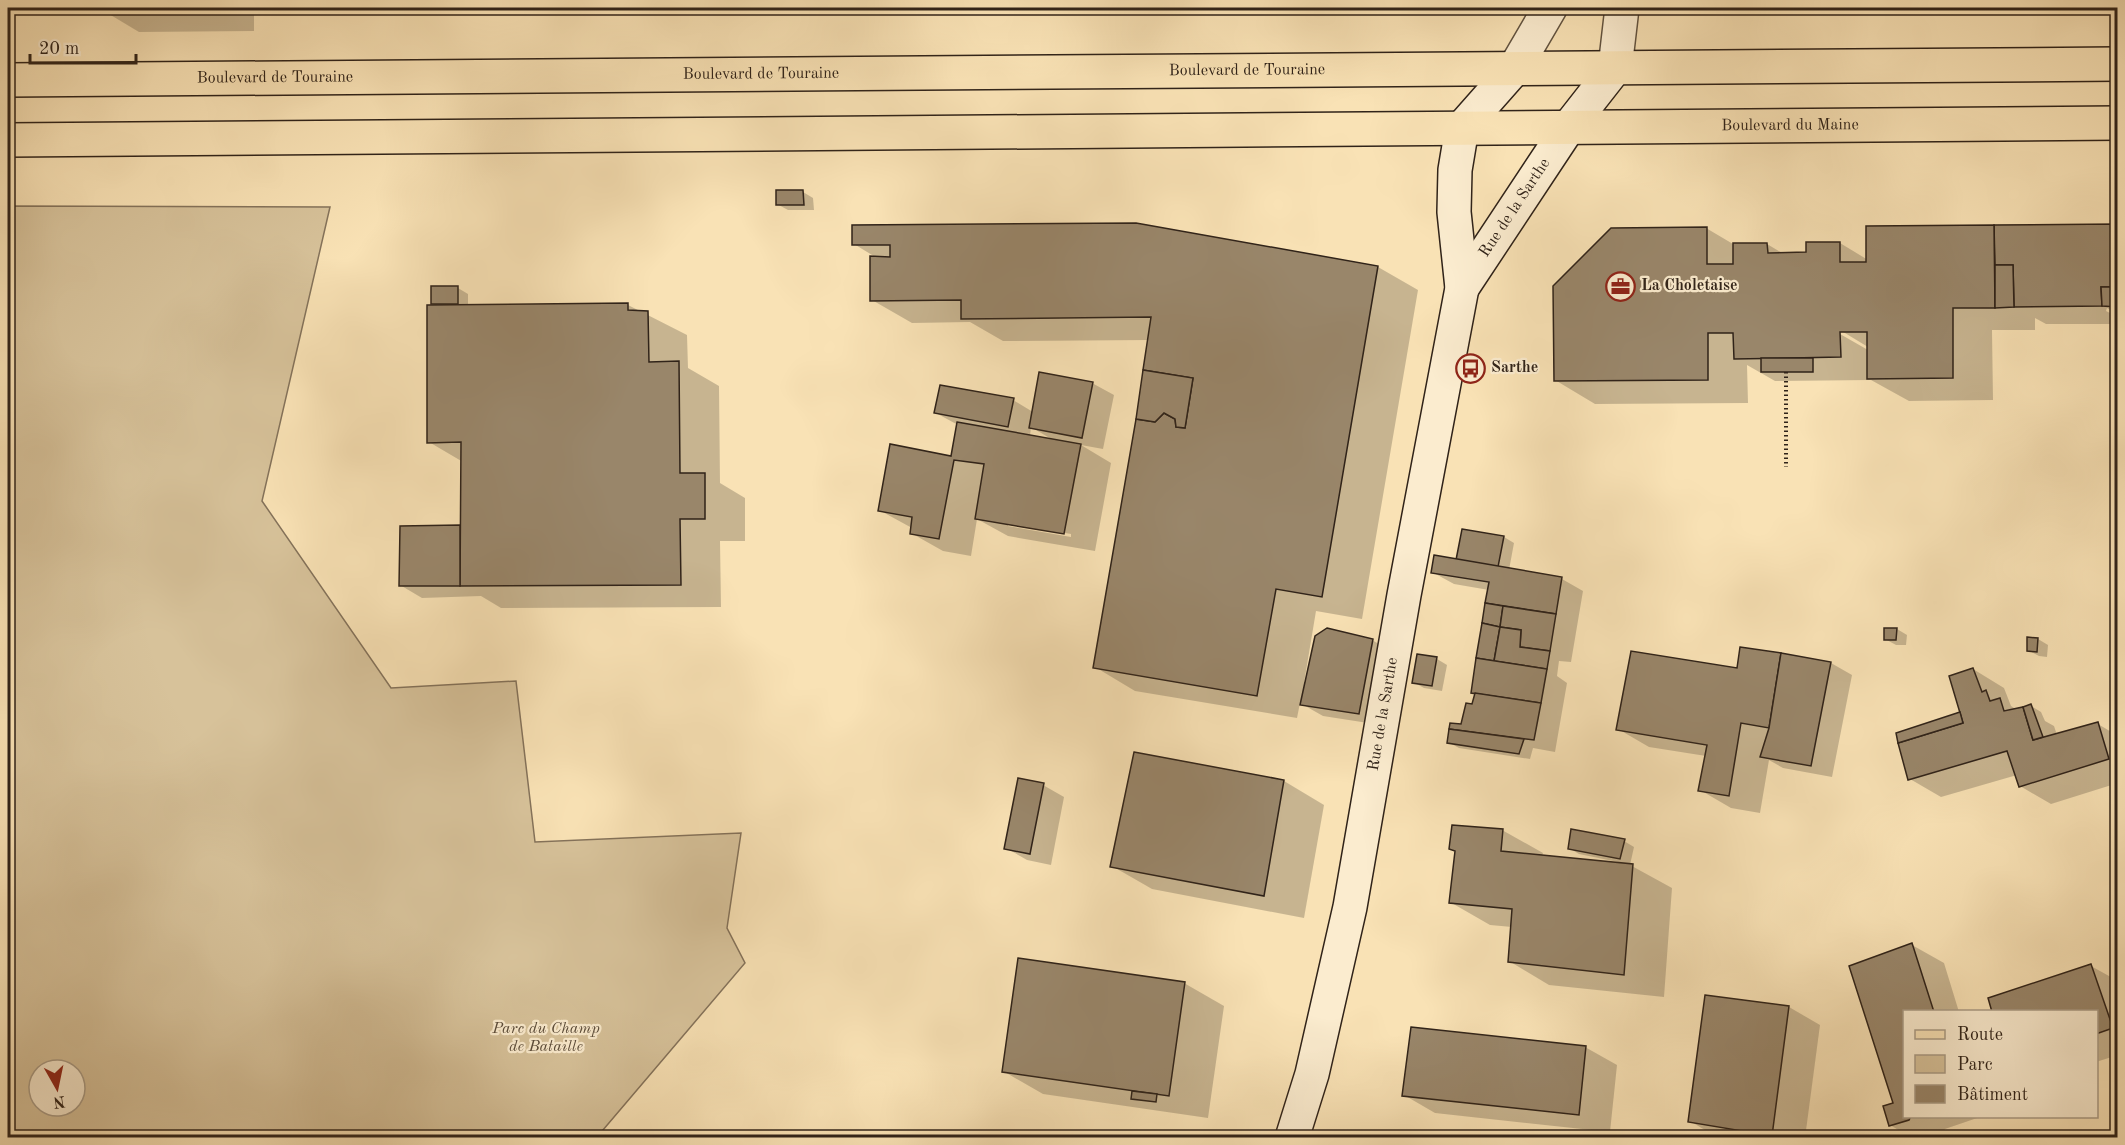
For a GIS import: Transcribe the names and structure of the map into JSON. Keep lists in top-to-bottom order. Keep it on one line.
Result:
{"streets":{"main road":["Boulevard de Touraine","Boulevard du Maine"],"street":["Rue de la Sarthe"]},"crossings":[["Boulevard du Maine","Rue de la Sarthe"]],"parks":["Parc du Champ de Bataille"],"places":{"office":["La Choletaise"],"bus stop":["Sarthe"]},"legend":["Route","Parc","Bâtiment"],"scale_bar":"20 m","north":"bottom"}
